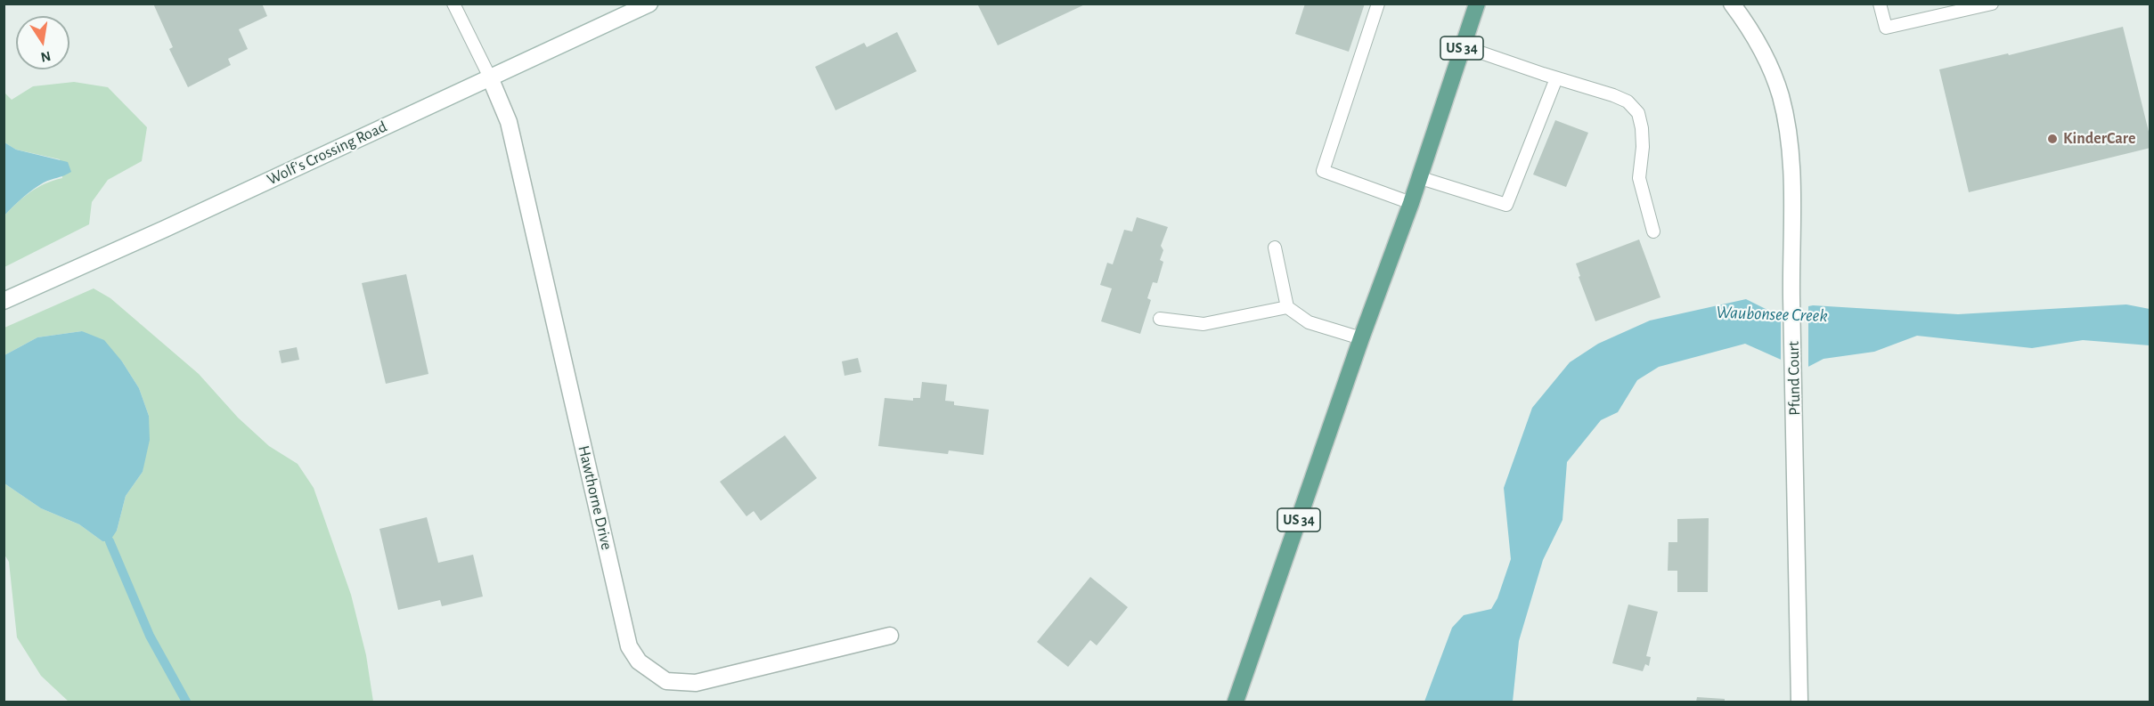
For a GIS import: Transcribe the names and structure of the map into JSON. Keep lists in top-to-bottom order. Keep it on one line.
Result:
{"streets":{"main road":["US 34"],"street":["Wolf's Crossing Road","Pfund Court","Hawthorne Drive"]},"crossings":[["Wolf's Crossing Road","Hawthorne Drive"]],"water":["Waubonsee Creek"],"places":["KinderCare"],"north":"bottom"}
